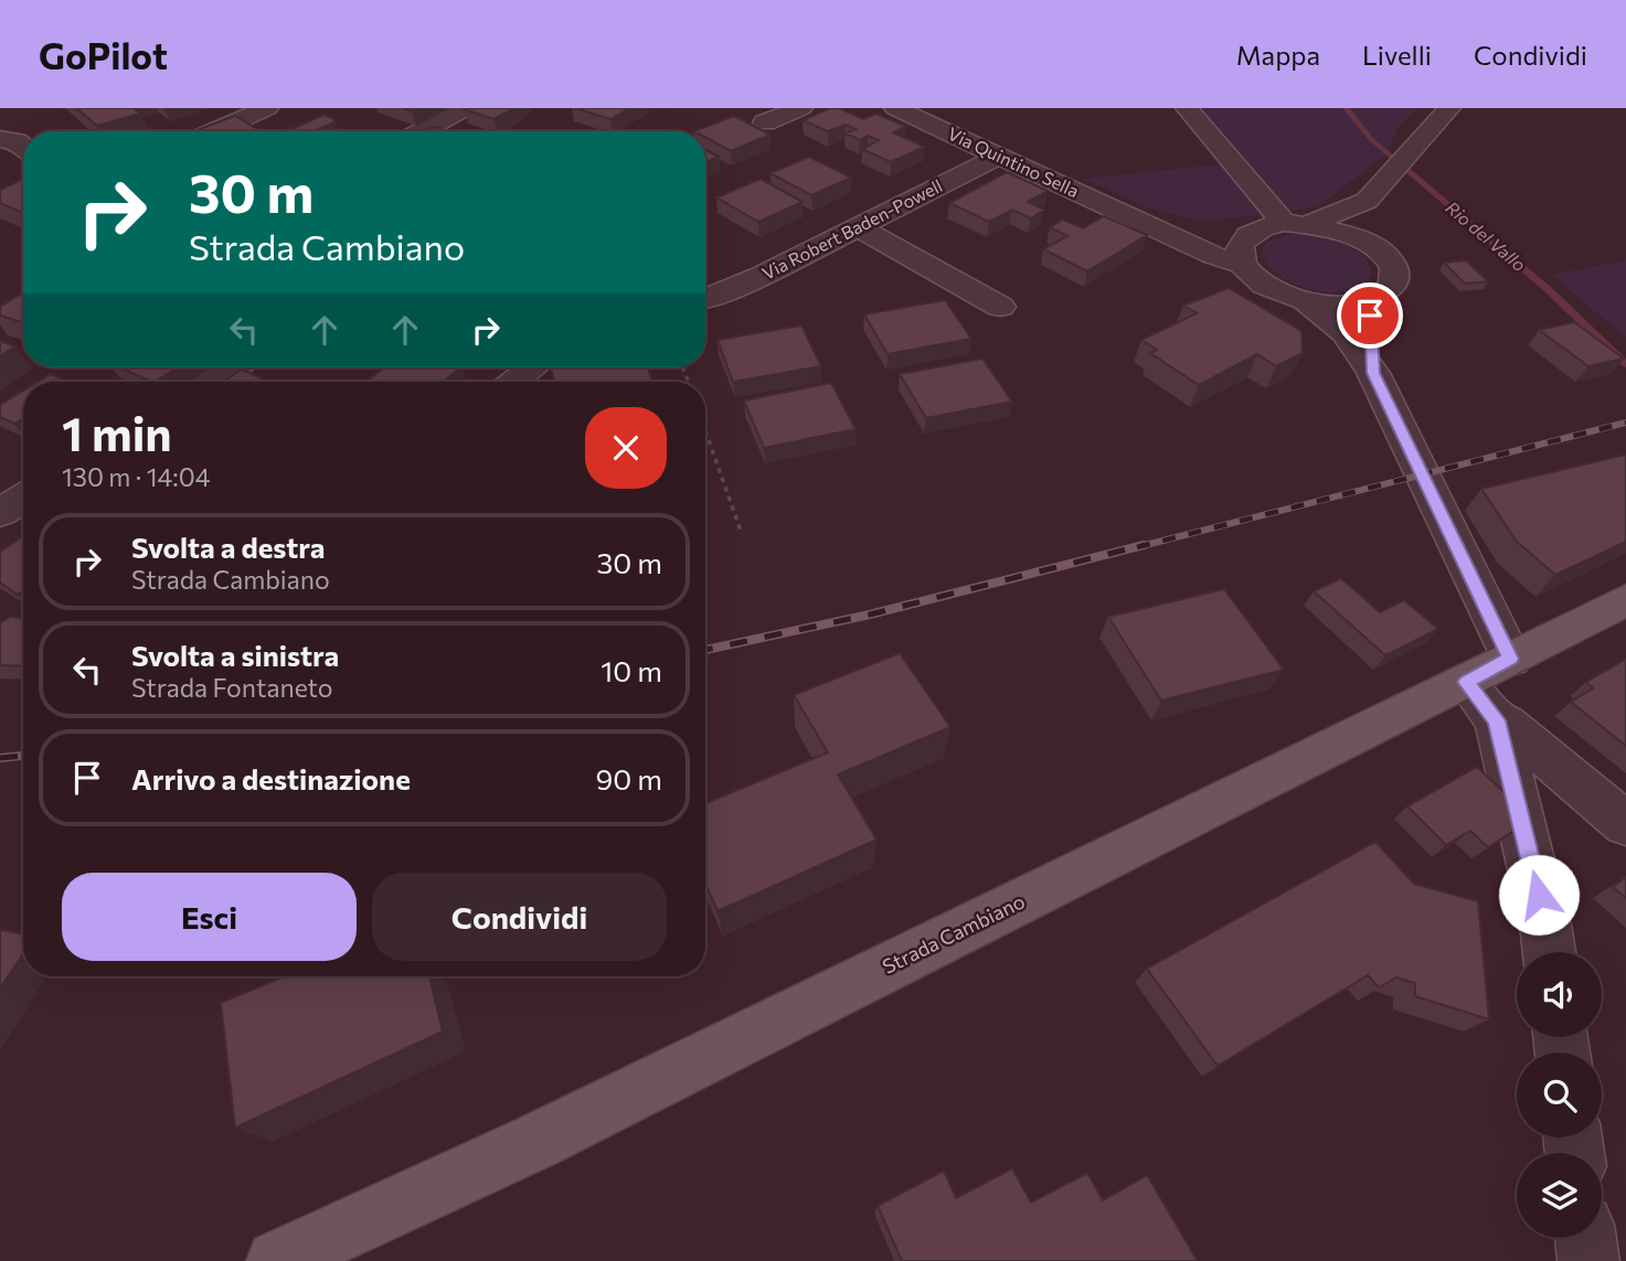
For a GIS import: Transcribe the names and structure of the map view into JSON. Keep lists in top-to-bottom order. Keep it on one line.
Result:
{"streets":{"main road":["Strada Cambiano"],"street":["Via Quintino Sella","Via Robert Baden-Powell"]},"crossings":[["Via Quintino Sella","Via Robert Baden-Powell"]],"water":["Rio del Vallo"],"page":{"header":"GoPilot","nav":["Mappa","Livelli","Condividi"],"turn":["30 m","Strada Cambiano"],"heading":["1 min","130 m · 14:04"],"list":[{"name":"Svolta a destra","note":"Strada Cambiano","value":"30 m"},{"name":"Svolta a sinistra","note":"Strada Fontaneto","value":"10 m"},{"name":"Arrivo a destinazione","value":"90 m"}],"buttons":["Esci","Condividi"]}}
